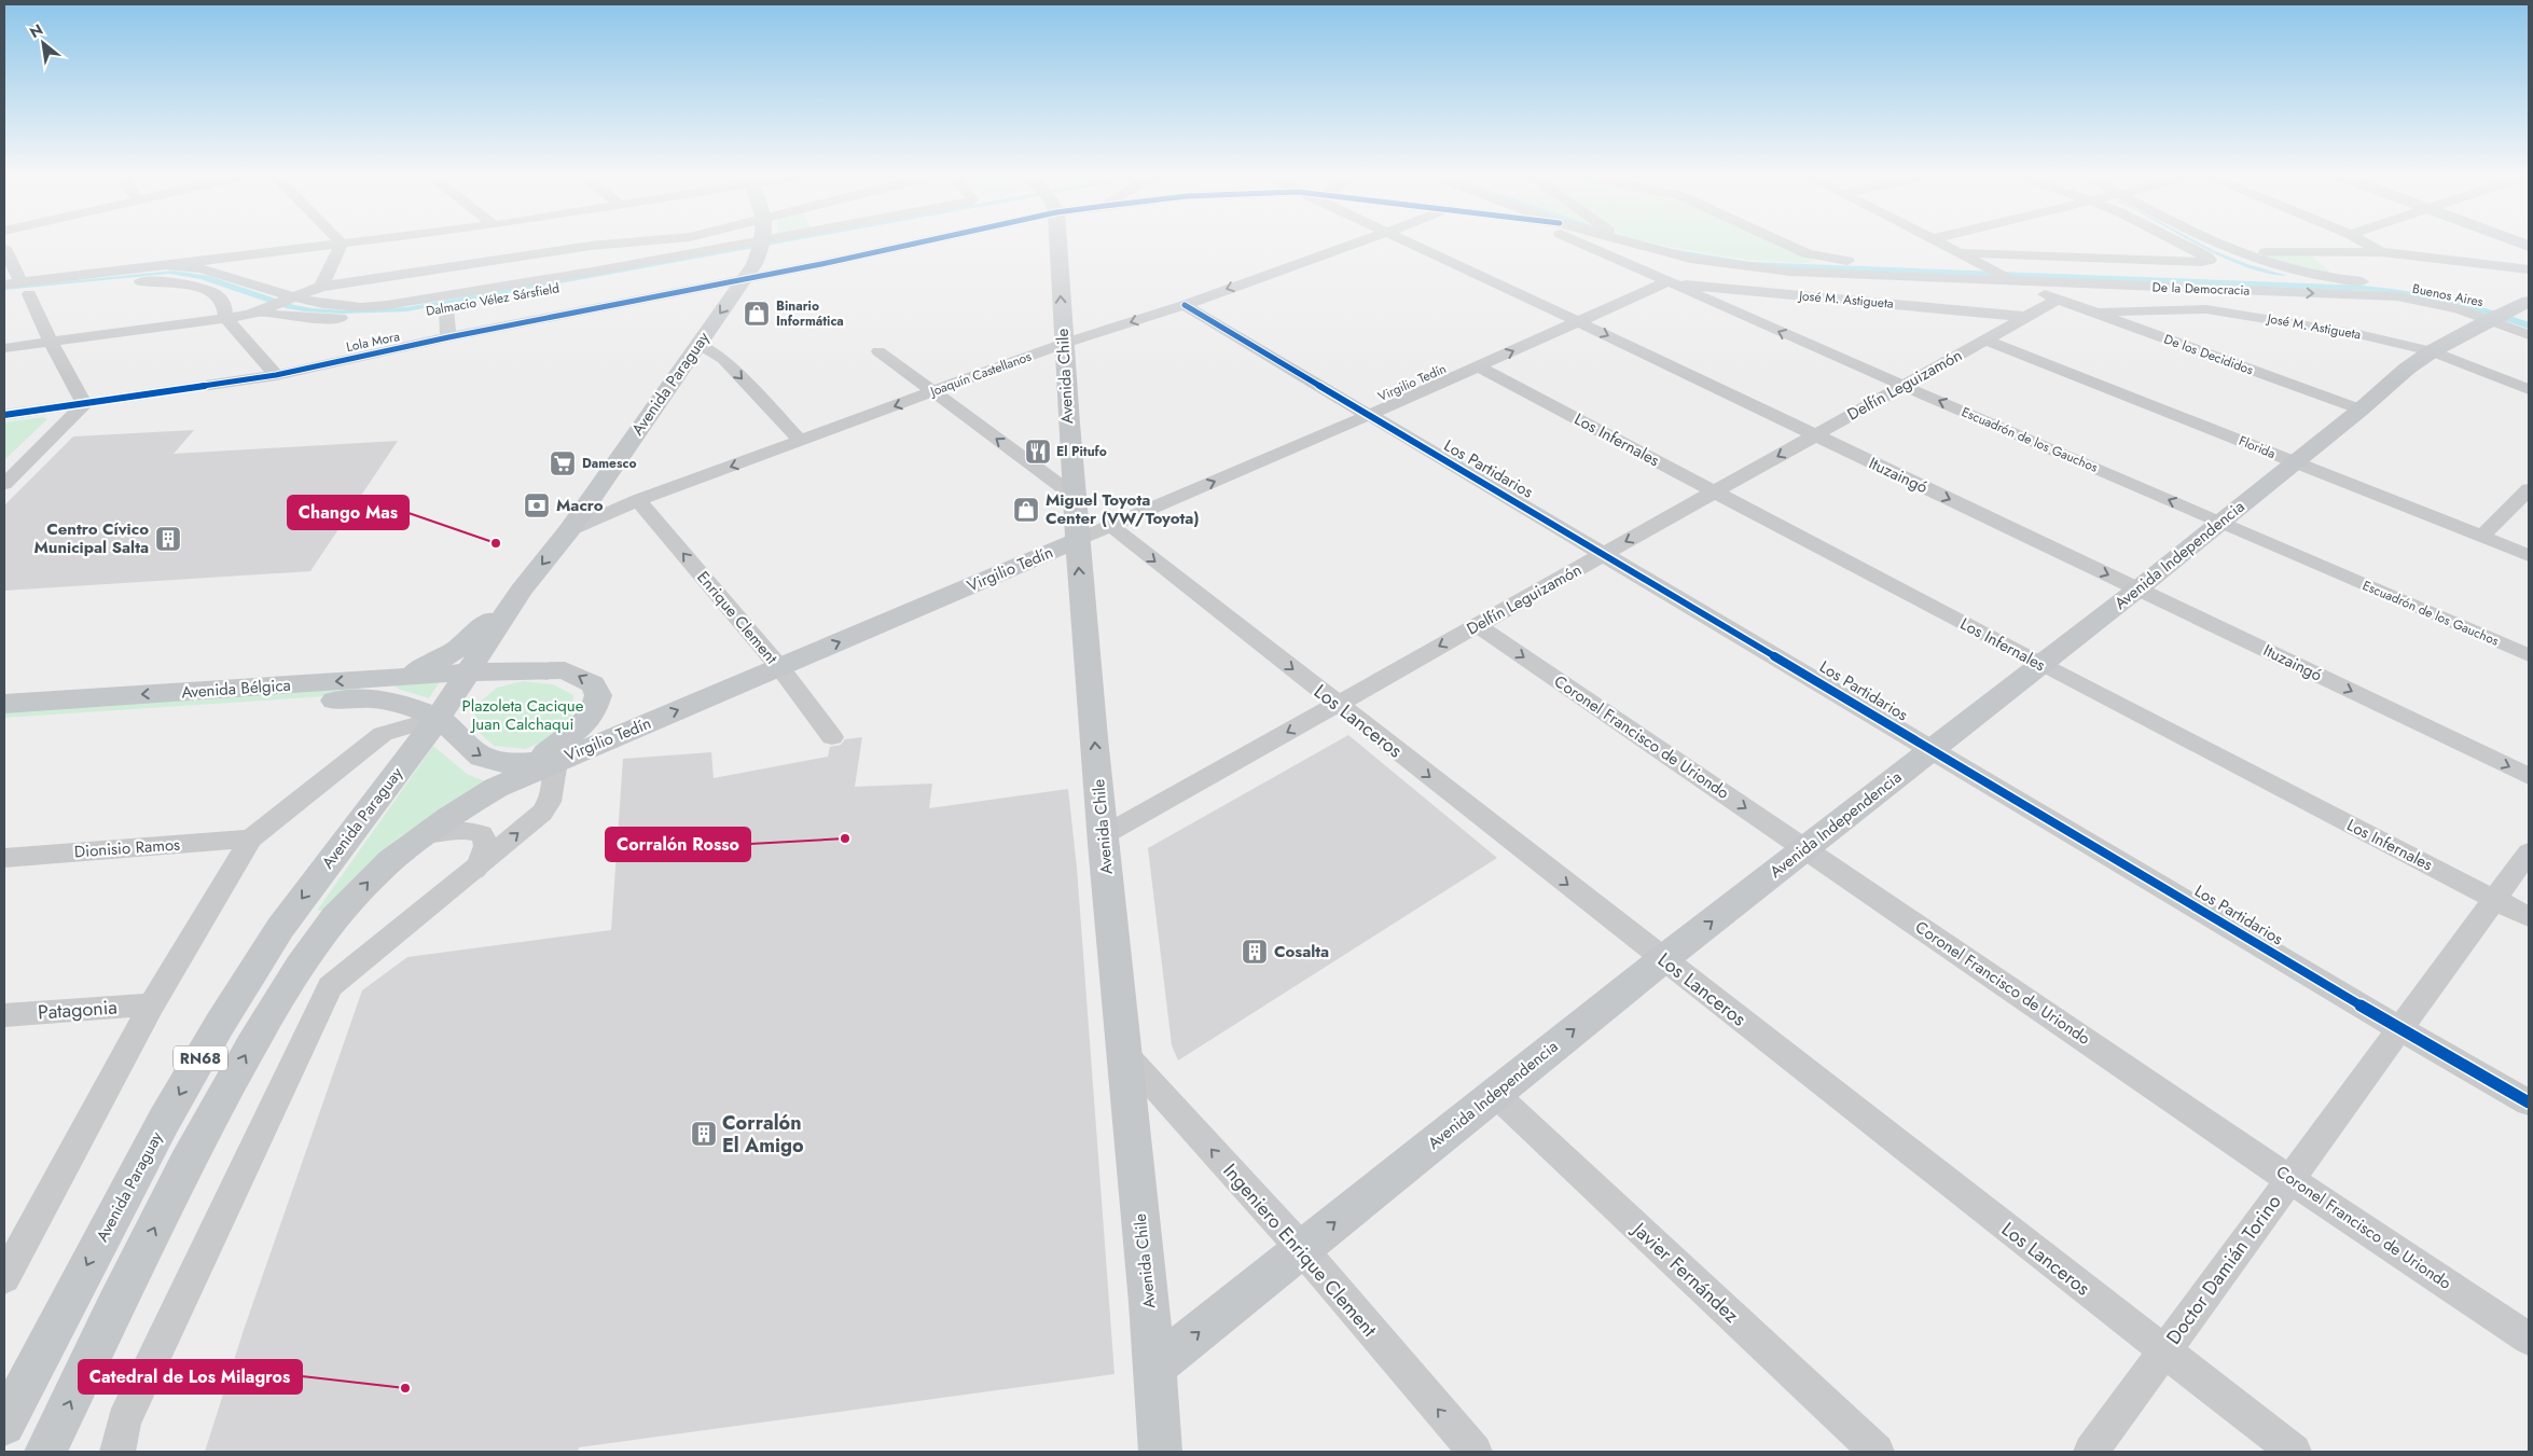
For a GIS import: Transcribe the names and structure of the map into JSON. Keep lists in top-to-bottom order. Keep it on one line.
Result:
{"streets":{"main road":["Avenida Chile","Virgilio Tedín","Avenida Paraguay","Avenida Independencia","Avenida Bélgica","RN68"],"street":["De la Democracia","Buenos Aires","Dalmacio Vélez Sársfield","José M. Astigueta","Lola Mora","De los Decididos","Joaquín Castellanos","Delfín Leguizamón","Los Infernales","Escuadrón de los Gauchos","Florida","Los Partidarios","Ituzaingó","Enrique Clement","Los Lanceros","Coronel Francisco de Uriondo","Dionisio Ramos","Patagonia","Ingeniero Enrique Clement","Doctor Damián Torino","Javier Fernández"]},"crossings":[["De la Democracia","Buenos Aires"],["De la Democracia","De los Decididos"],["De la Democracia","Avenida Independencia"],["Buenos Aires","Avenida Independencia"],["Dalmacio Vélez Sársfield","Lola Mora"],["Dalmacio Vélez Sársfield","Avenida Paraguay"],["José M. Astigueta","De los Decididos"],["José M. Astigueta","Virgilio Tedín"],["José M. Astigueta","Delfín Leguizamón"],["José M. Astigueta","Escuadrón de los Gauchos"],["José M. Astigueta","Avenida Independencia"],["Lola Mora","Avenida Paraguay"],["De los Decididos","Delfín Leguizamón"],["De los Decididos","Avenida Independencia"],["Joaquín Castellanos","Avenida Chile"],["Joaquín Castellanos","Avenida Paraguay"],["Joaquín Castellanos","Los Partidarios"],["Joaquín Castellanos","Enrique Clement"],["Avenida Chile","Virgilio Tedín"],["Avenida Chile","Delfín Leguizamón"],["Avenida Chile","Avenida Independencia"],["Avenida Chile","Ingeniero Enrique Clement"],["Virgilio Tedín","Los Infernales"],["Virgilio Tedín","Escuadrón de los Gauchos"],["Virgilio Tedín","Los Partidarios"],["Virgilio Tedín","Ituzaingó"],["Virgilio Tedín","Enrique Clement"],["Virgilio Tedín","Avenida Bélgica"],["Virgilio Tedín","Los Lanceros"],["Virgilio Tedín","RN68"],["Avenida Paraguay","Avenida Bélgica"],["Delfín Leguizamón","Los Infernales"],["Delfín Leguizamón","Escuadrón de los Gauchos"],["Delfín Leguizamón","Florida"],["Delfín Leguizamón","Los Partidarios"],["Delfín Leguizamón","Ituzaingó"],["Delfín Leguizamón","Los Lanceros"],["Delfín Leguizamón","Coronel Francisco de Uriondo"],["Los Infernales","Avenida Independencia"],["Los Infernales","Doctor Damián Torino"],["Escuadrón de los Gauchos","Avenida Independencia"],["Florida","Avenida Independencia"],["Los Partidarios","Avenida Independencia"],["Los Partidarios","Doctor Damián Torino"],["Ituzaingó","Avenida Independencia"],["Avenida Independencia","Los Lanceros"],["Avenida Independencia","Coronel Francisco de Uriondo"],["Avenida Independencia","Ingeniero Enrique Clement"],["Avenida Independencia","Javier Fernández"],["Avenida Bélgica","RN68"],["Los Lanceros","Doctor Damián Torino"],["Coronel Francisco de Uriondo","Doctor Damián Torino"]],"one_way":["Joaquín Castellanos","Virgilio Tedín","Delfín Leguizamón","Escuadrón de los Gauchos","Ituzaingó","Avenida Independencia","Enrique Clement","Los Lanceros","Ingeniero Enrique Clement"],"parks":["Plazoleta Cacique Juan Calchaqui"],"places":{"shop":["Binario Informática","Miguel Toyota Center (VW/Toyota)"],"restaurant":["El Pitufo"],"supermarket":["Damesco"],"bank":["Macro"],"building":["Centro Cívico Municipal Salta","Cosalta","Corralón El Amigo"],"other":["Chango Mas","Corralón Rosso","Catedral de Los Milagros"]},"north":"top left"}
